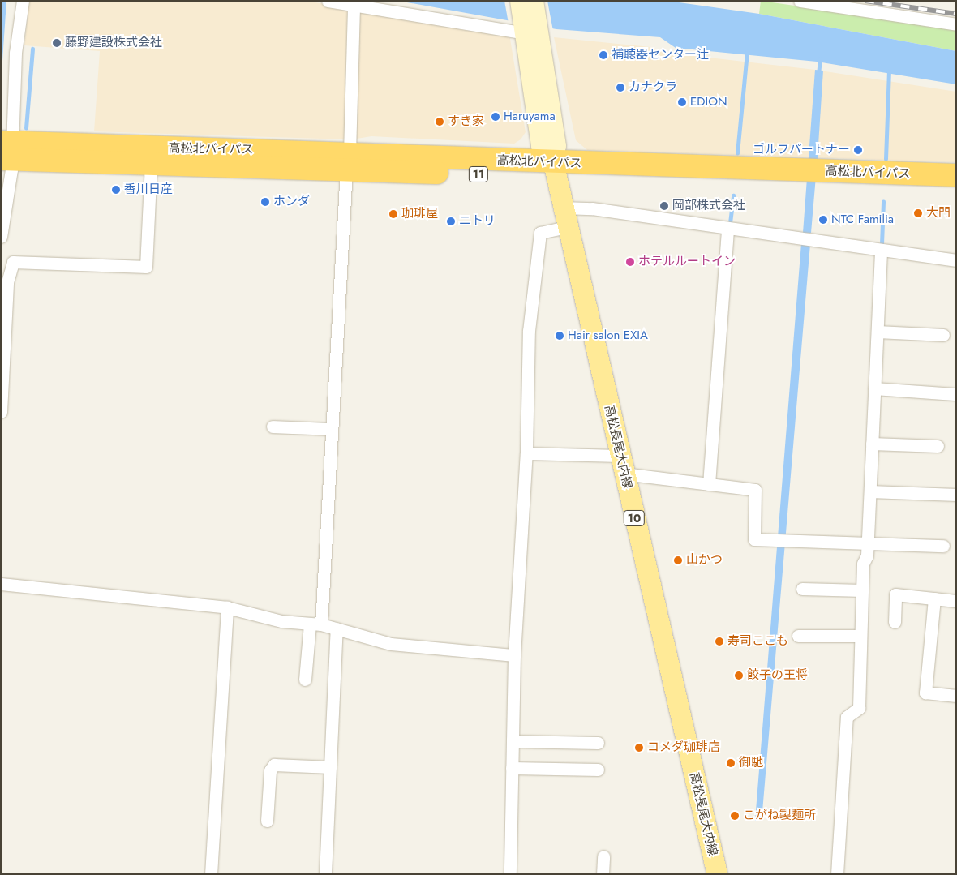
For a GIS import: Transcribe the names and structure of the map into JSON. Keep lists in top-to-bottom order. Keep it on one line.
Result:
{"streets":{"highway":["高松北バイパス","11"],"main road":["高松長尾大内線","10"]},"crossings":[["高松北バイパス","高松長尾大内線"]],"places":["藤野建設株式会社","補聴器センター辻","カナクラ","EDION","Haruyama","すき家","ゴルフパートナー","香川日産","ホンダ","岡部株式会社","大門","珈琲屋","NTC Familia","ニトリ","ホテルルートイン","Hair salon EXIA","山かつ","寿司ここも","餃子の王将","コメダ珈琲店","御馳","こがね製麺所"]}
